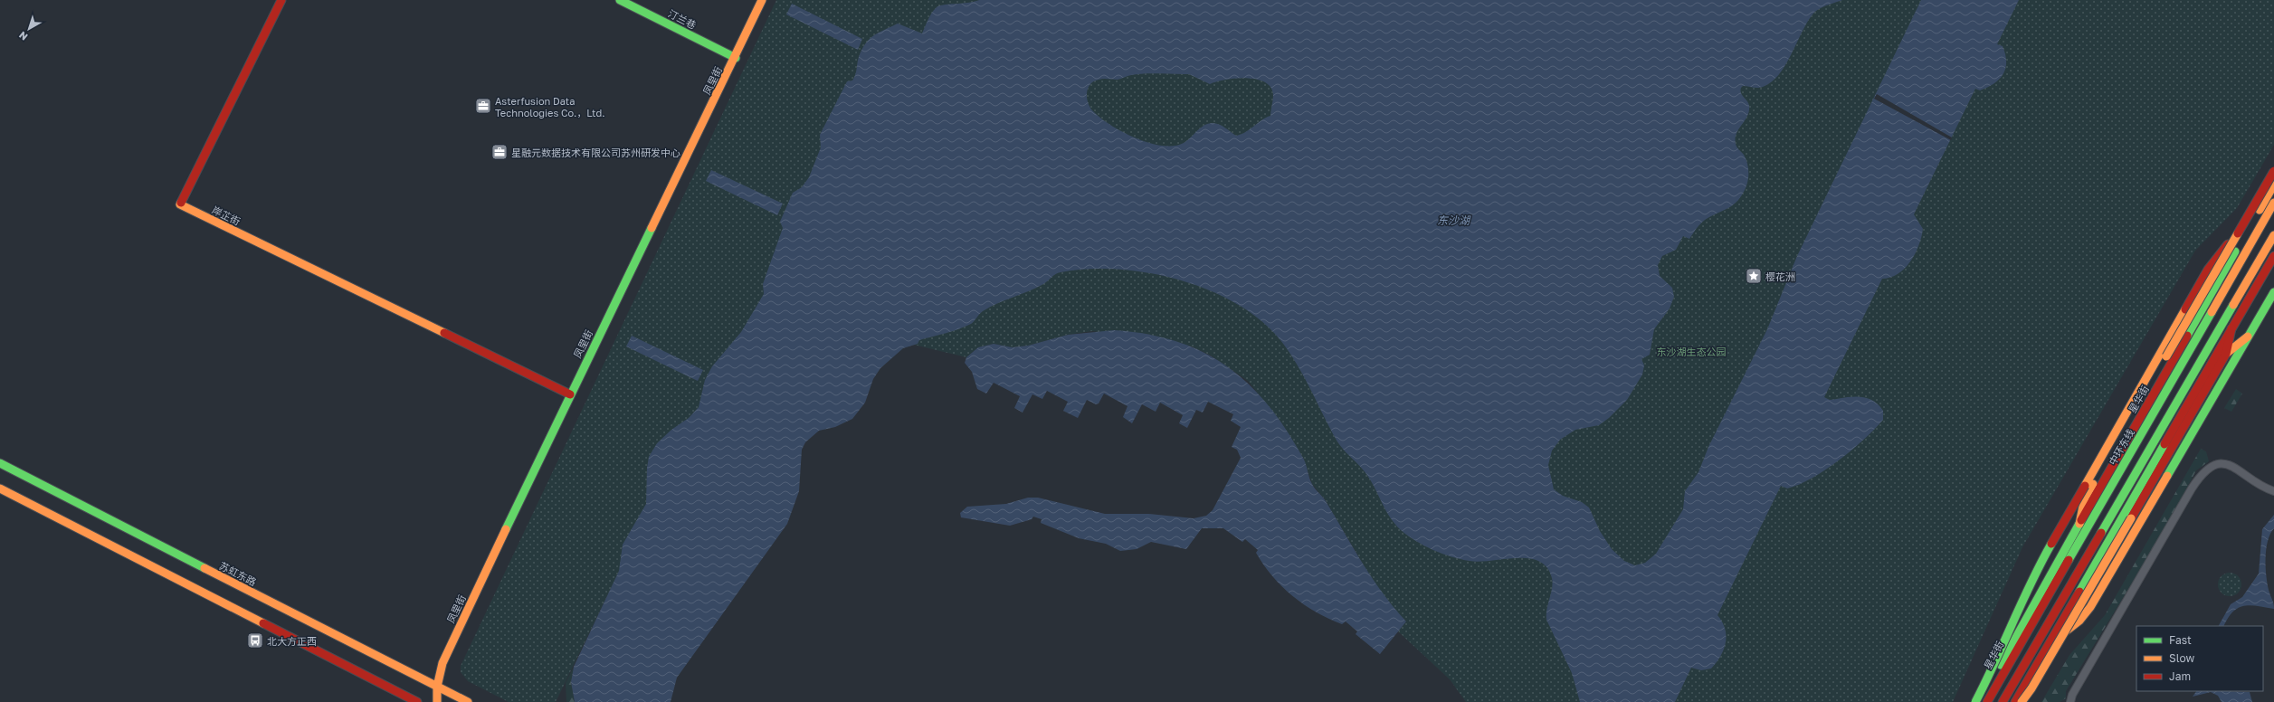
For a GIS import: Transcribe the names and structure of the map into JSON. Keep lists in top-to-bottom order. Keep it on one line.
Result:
{"streets":{"main road":["汀兰巷","凤里街","岸芷街","星华街","中环东线","苏虹东路"]},"crossings":[["汀兰巷","凤里街"],["凤里街","岸芷街"],["凤里街","苏虹东路"]],"water":["东沙湖"],"parks":["东沙湖生态公园"],"places":{"office":["Asterfusion Data Technologies Co.，Ltd.","星融元数据技术有限公司苏州研发中心"],"place":["樱花洲"],"bus stop":["北大方正西"]},"legend":["Fast","Slow","Jam"],"north":"bottom left"}
